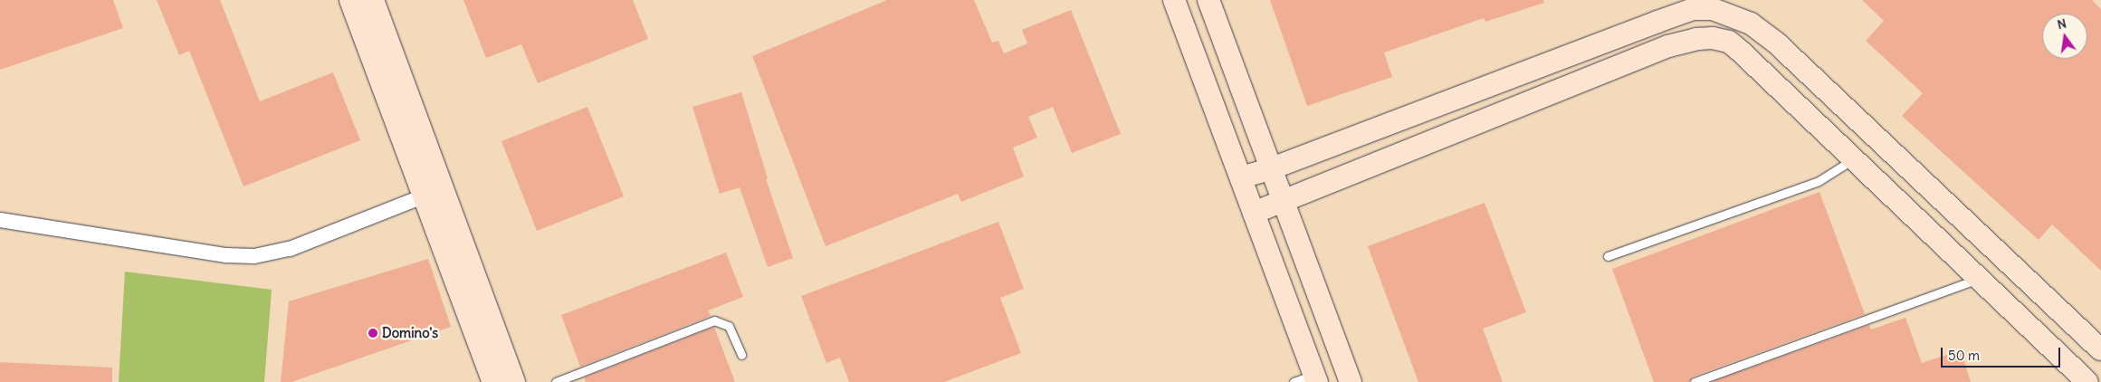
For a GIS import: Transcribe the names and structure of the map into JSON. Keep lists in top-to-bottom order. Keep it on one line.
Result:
{"places":["Domino's"],"scale_bar":"50 m","north":"top"}
